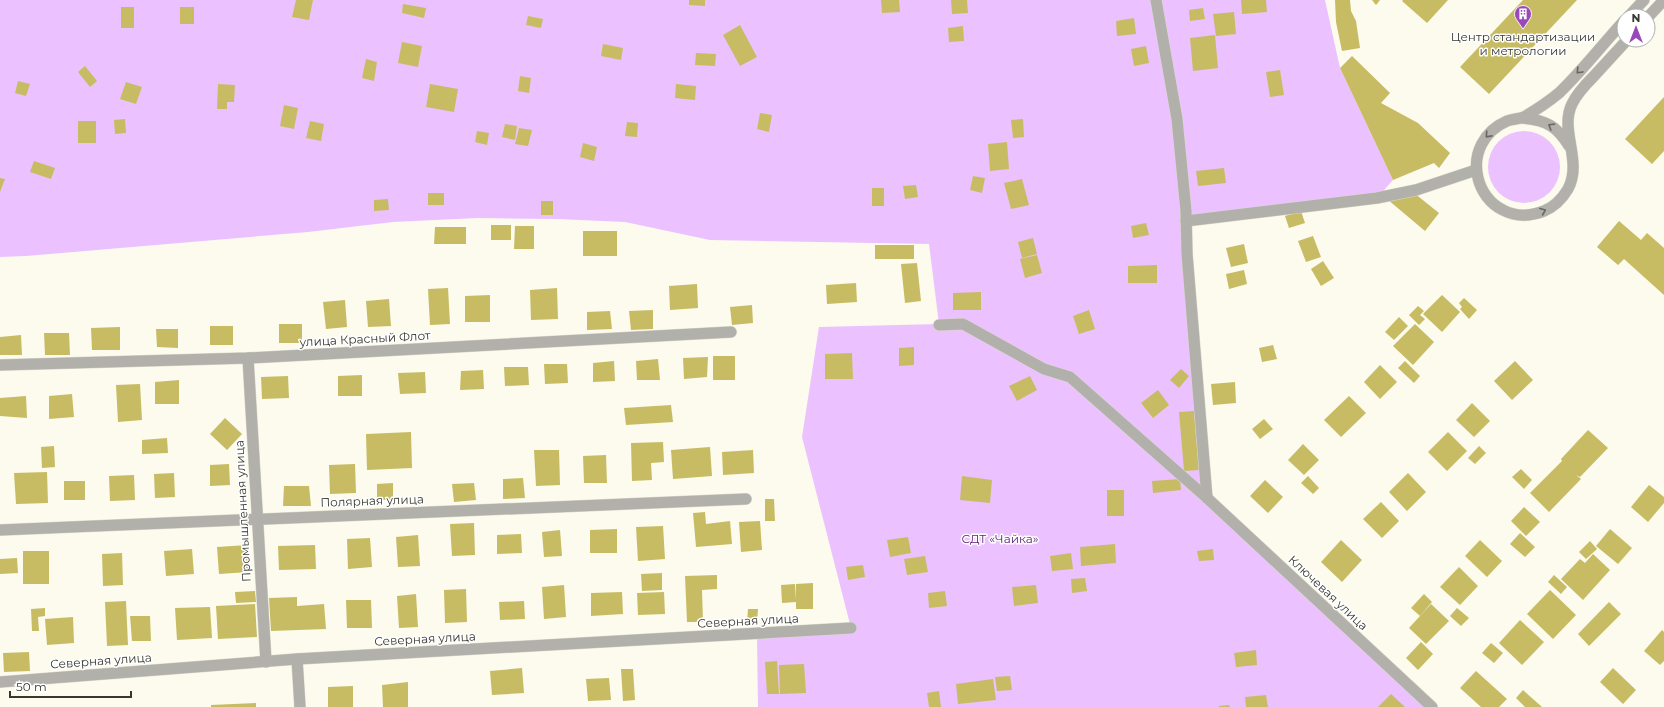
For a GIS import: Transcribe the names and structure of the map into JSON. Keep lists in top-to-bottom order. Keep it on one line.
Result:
{"streets":{"street":["улица Красный Флот","Полярная улица","Промышленная улица","Ключевая улица","Северная улица"]},"crossings":[["улица Красный Флот","Промышленная улица"],["Полярная улица","Промышленная улица"],["Промышленная улица","Северная улица"]],"parks":["СДТ «Чайка»"],"places":{"building":["Центр стандартизации и метрологии"]},"scale_bar":"50 m","north":"top"}
